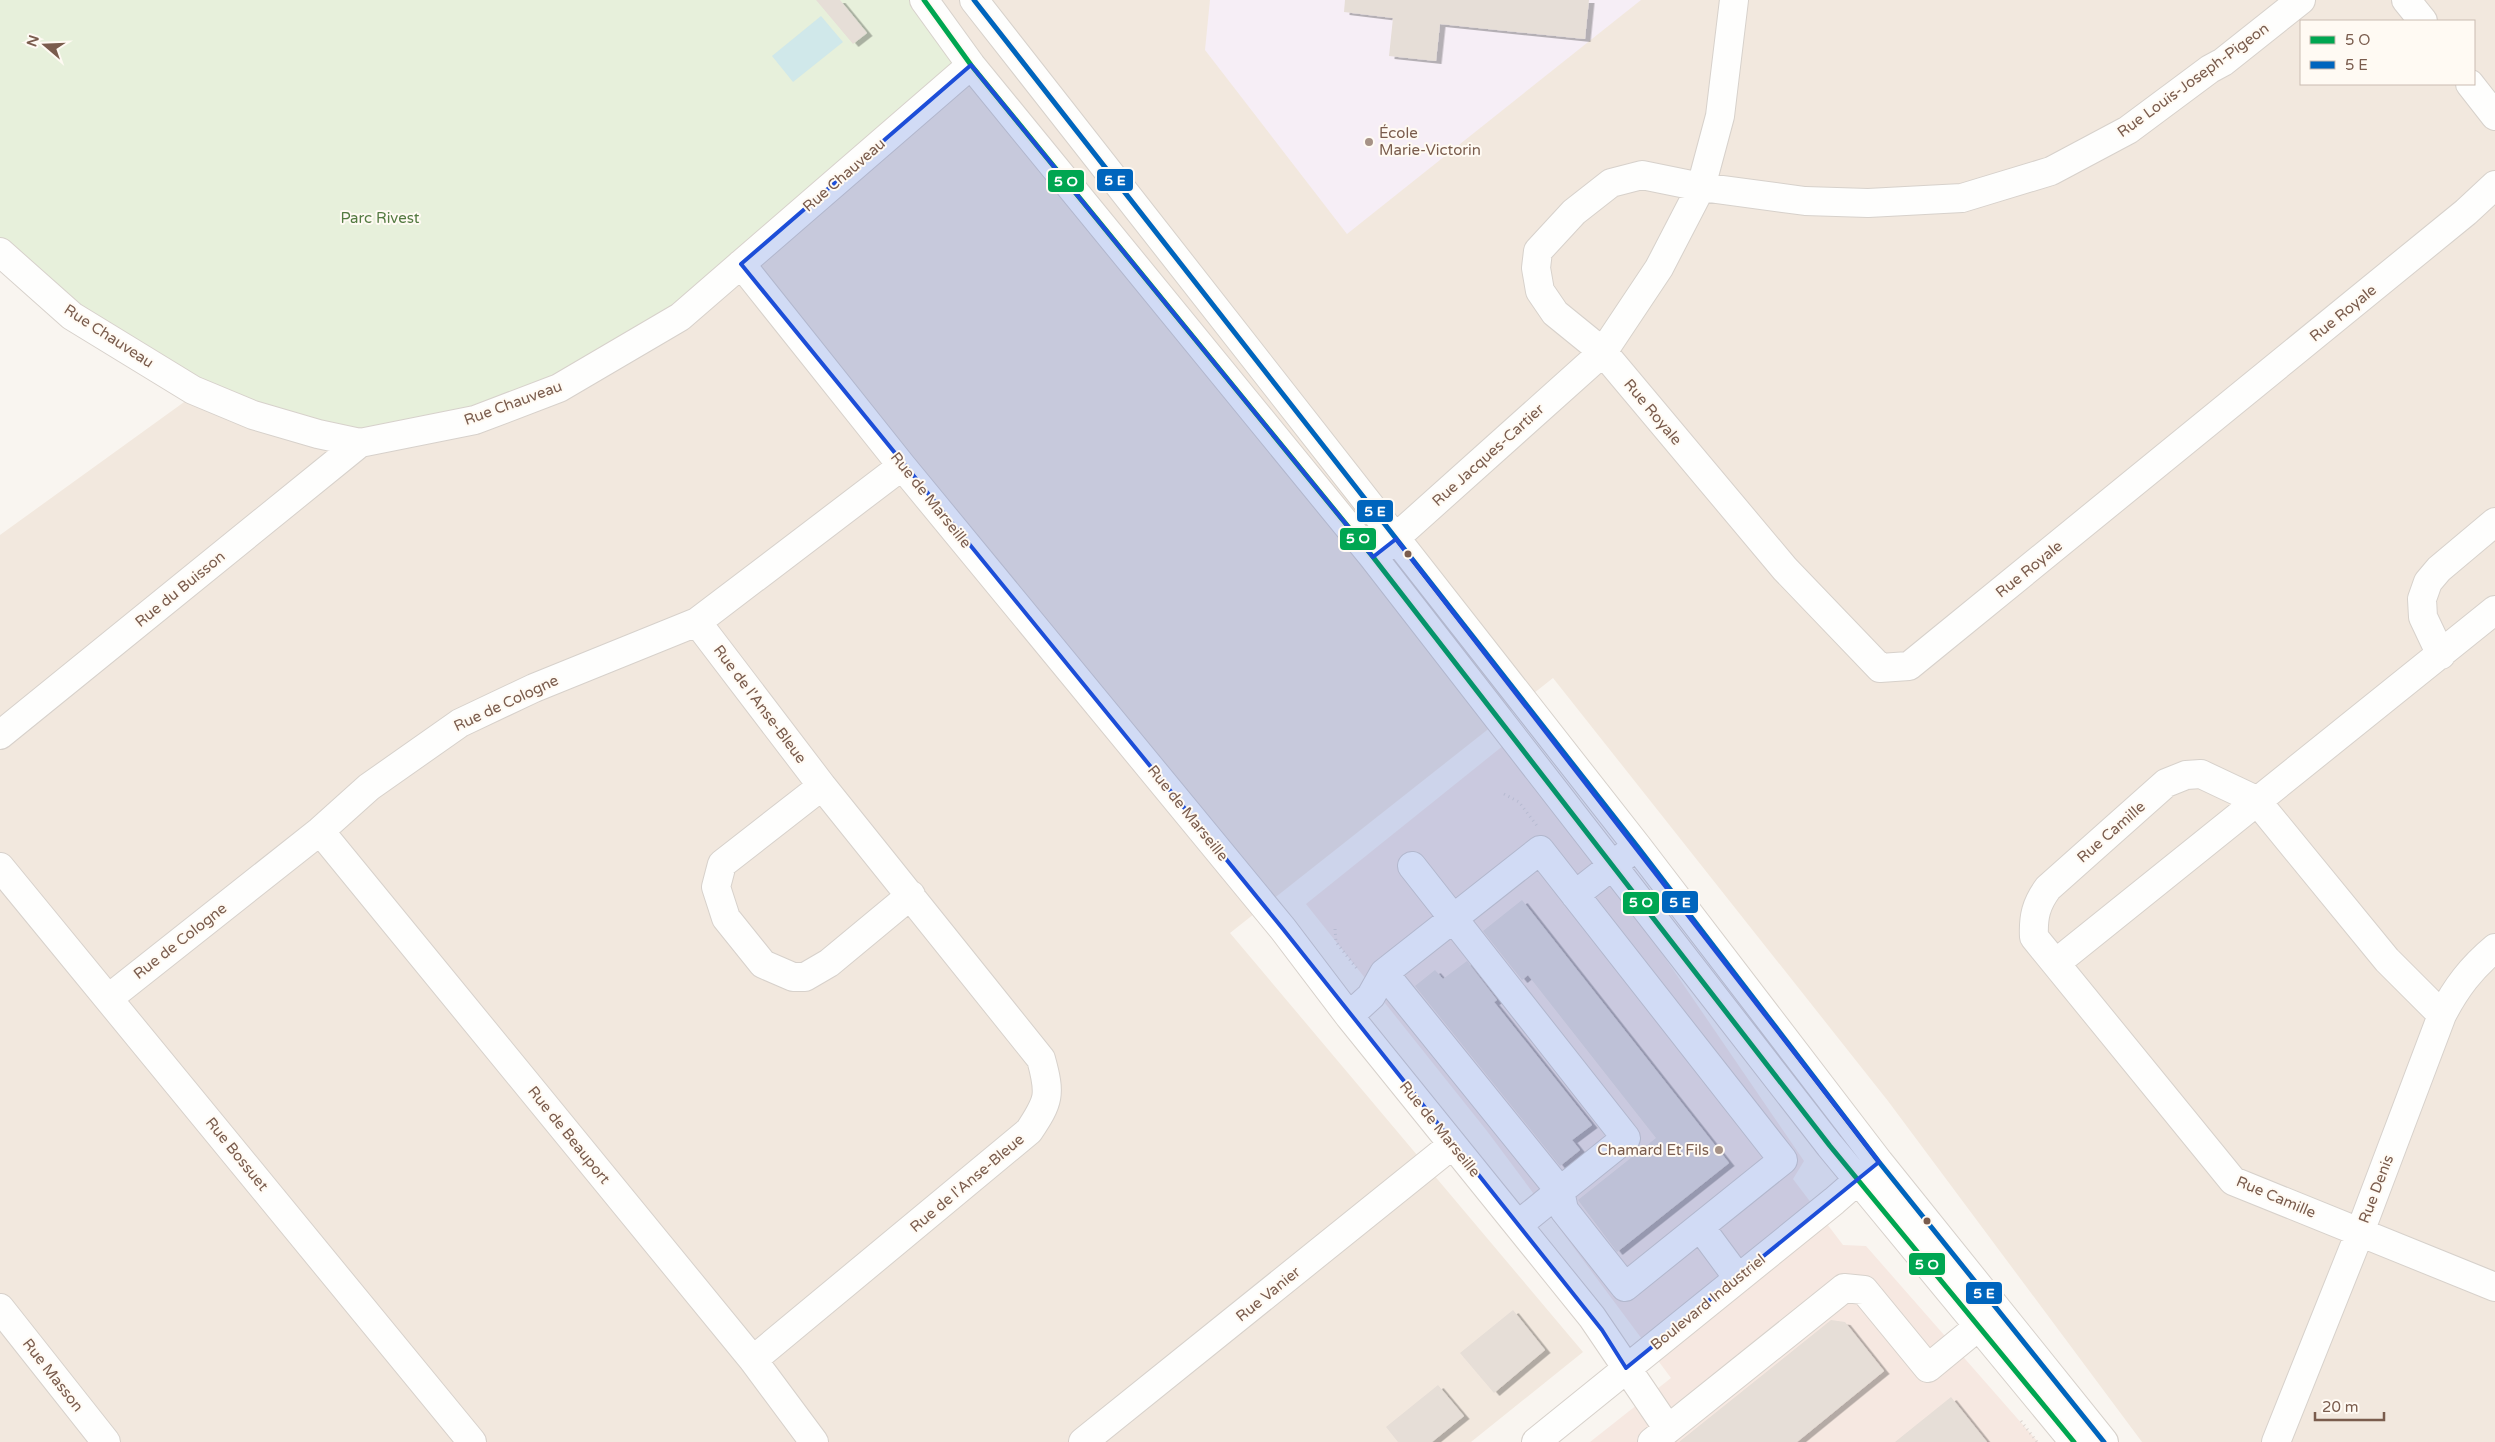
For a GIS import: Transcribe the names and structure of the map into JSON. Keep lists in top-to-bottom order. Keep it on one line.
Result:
{"streets":{"street":["Rue Louis-Joseph-Pigeon","Rue Chauveau","Rue Royale","Rue Jacques-Cartier","Rue de Marseille","Rue du Buisson","Rue de Cologne","Rue de l'Anse-Bleue","Rue Camille","Rue de Beauport","Rue Bossuet","Rue Denis","Rue Vanier","Boulevard Industriel","Rue Masson"]},"crossings":[["Rue Louis-Joseph-Pigeon","Rue Jacques-Cartier"],["Rue Chauveau","Rue de Marseille"],["Rue Chauveau","Rue du Buisson"],["Rue Royale","Rue Jacques-Cartier"],["Rue de Marseille","Rue de Cologne"],["Rue de Marseille","Rue Vanier"],["Rue de Marseille","Boulevard Industriel"],["Rue de Cologne","Rue de l'Anse-Bleue"],["Rue de Cologne","Rue de Beauport"],["Rue de Cologne","Rue Bossuet"],["Rue de l'Anse-Bleue","Rue de Beauport"],["Rue Camille","Rue Denis"]],"parks":["Parc Rivest"],"places":["École Marie-Victorin","Chamard Et Fils"],"legend":["5 O","5 E"],"scale_bar":"20 m","north":"left"}
